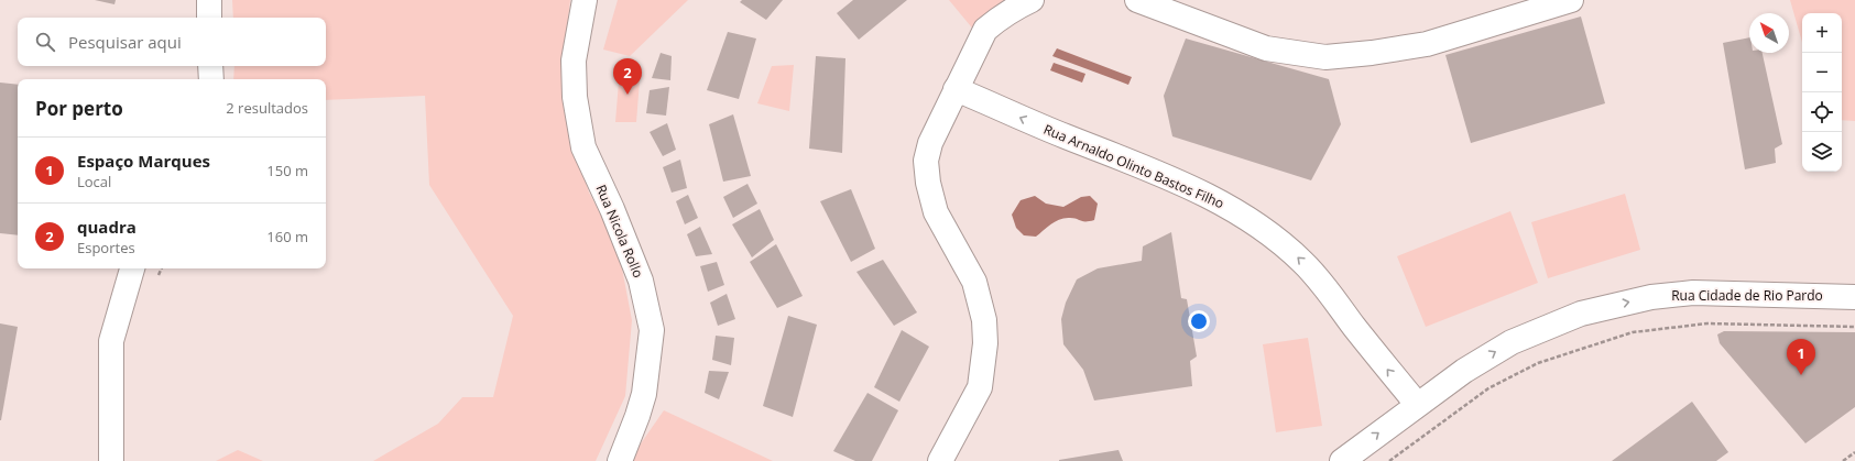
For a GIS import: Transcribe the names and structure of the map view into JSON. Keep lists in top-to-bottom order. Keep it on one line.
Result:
{"streets":{"street":["Rua Arnaldo Olinto Bastos Filho","Rua Nicola Rollo","Rua Cidade de Rio Pardo"]},"crossings":[["Rua Arnaldo Olinto Bastos Filho","Rua Cidade de Rio Pardo"]],"one_way":["Rua Arnaldo Olinto Bastos Filho","Rua Cidade de Rio Pardo"],"north":"top left","page":{"map_buttons":["+","−"],"search":"Pesquisar aqui","pins":["2","1"],"heading":["Por perto","2 resultados"],"list":[{"mark":"1","name":"Espaço Marques","note":"Local","value":"150 m"},{"mark":"2","name":"quadra","note":"Esportes","value":"160 m"}]}}
